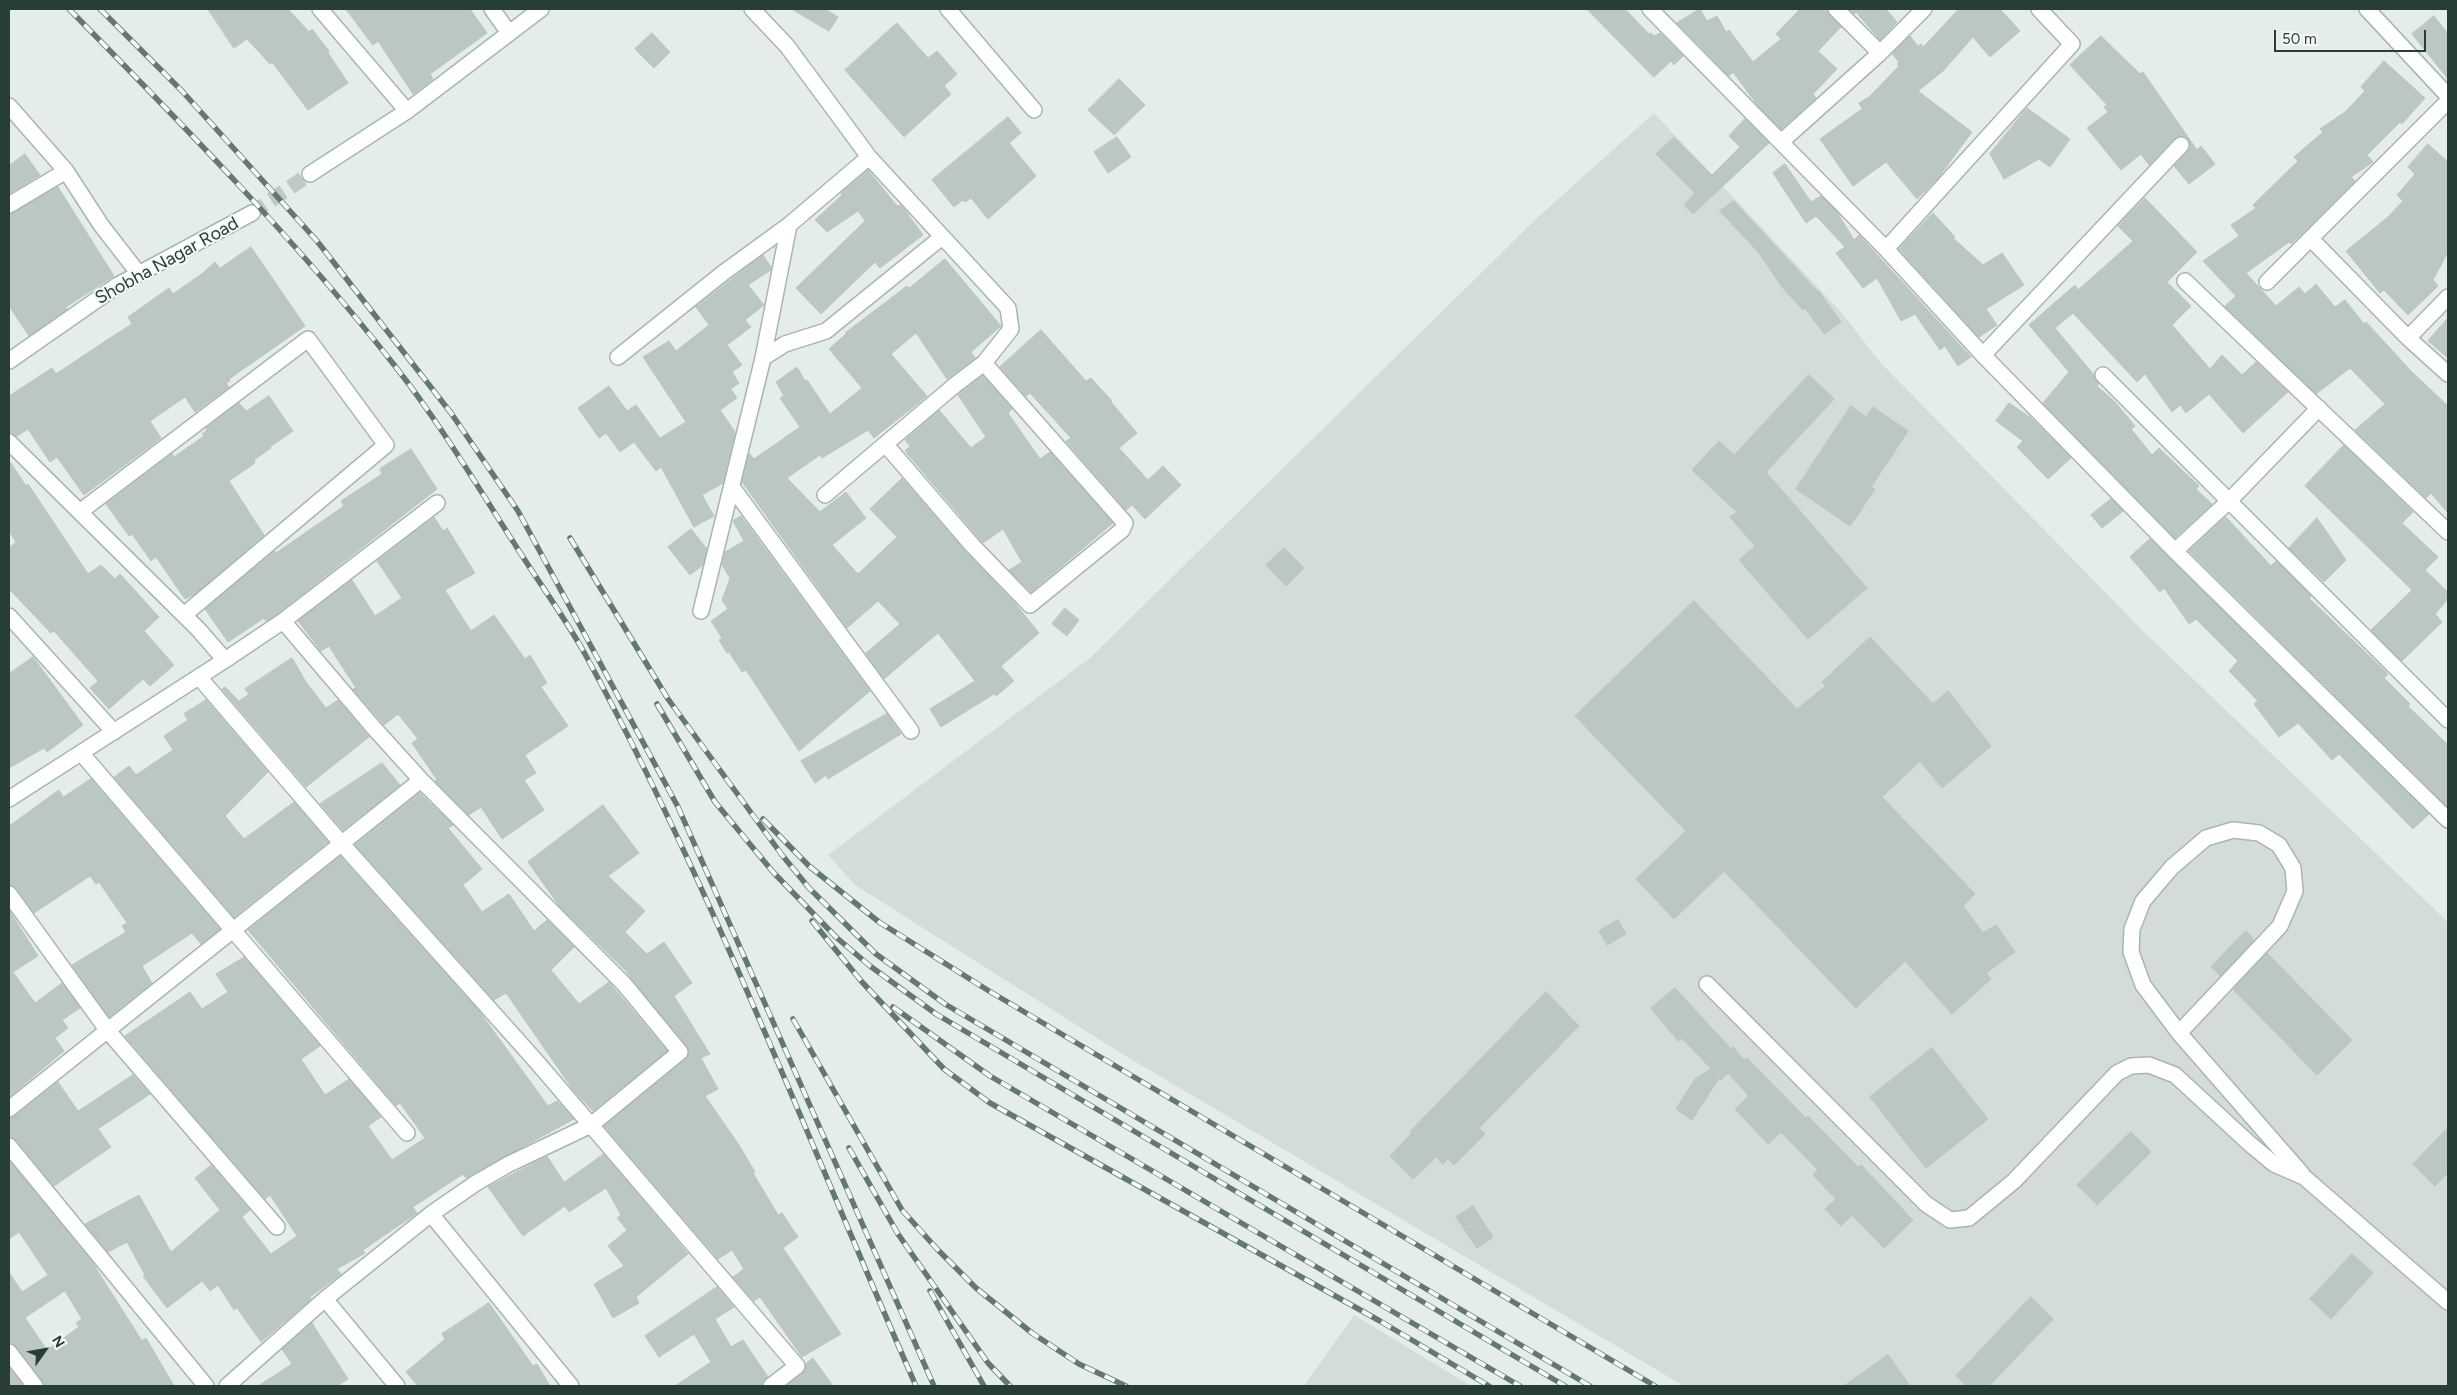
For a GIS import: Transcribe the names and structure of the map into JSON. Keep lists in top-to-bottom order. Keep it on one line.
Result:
{"streets":{"street":["Shobha Nagar Road"]},"scale_bar":"50 m","north":"top right"}
